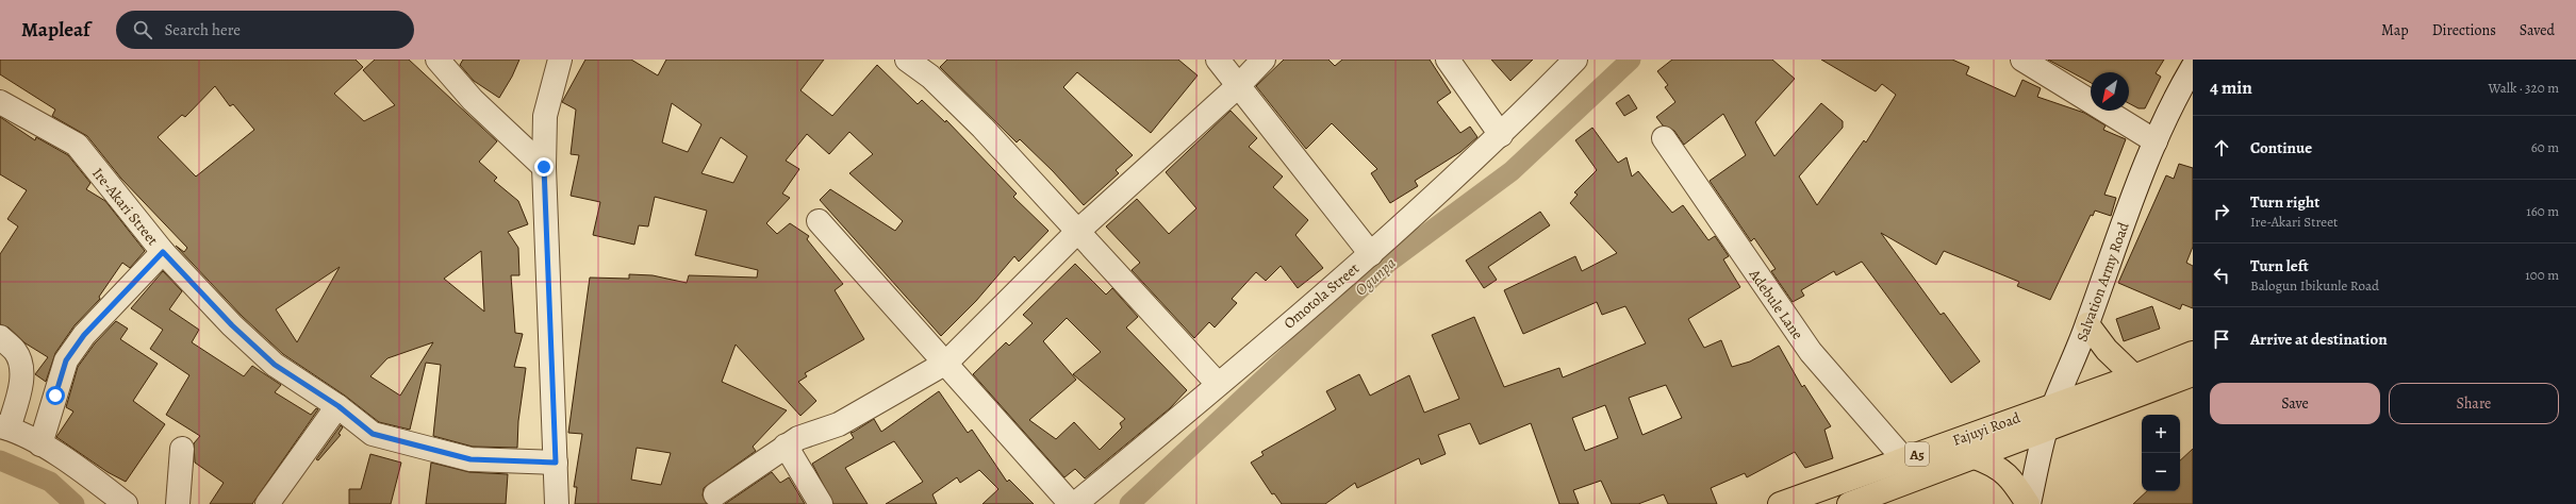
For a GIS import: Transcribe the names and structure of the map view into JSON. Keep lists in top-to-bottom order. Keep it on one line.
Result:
{"streets":{"highway":["Fajuyi Road","A5"],"street":["Ire-Akari Street","Salvation Army Road","Omotola Street","Adebule Lane"]},"crossings":[["Salvation Army Road","Fajuyi Road"],["Adebule Lane","Fajuyi Road"]],"water":["Ogunpa"],"north":"bottom left","page":{"header":"Mapleaf","search":"Search here","nav":["Map","Directions","Saved"],"heading":["4 min","Walk · 320 m"],"list":[["Continue","60 m"],["Turn right","Ire-Akari Street","160 m"],["Turn left","Balogun Ibikunle Road","100 m"],"Arrive at destination"],"buttons":["Save","Share"],"map_buttons":["+","−"]}}
